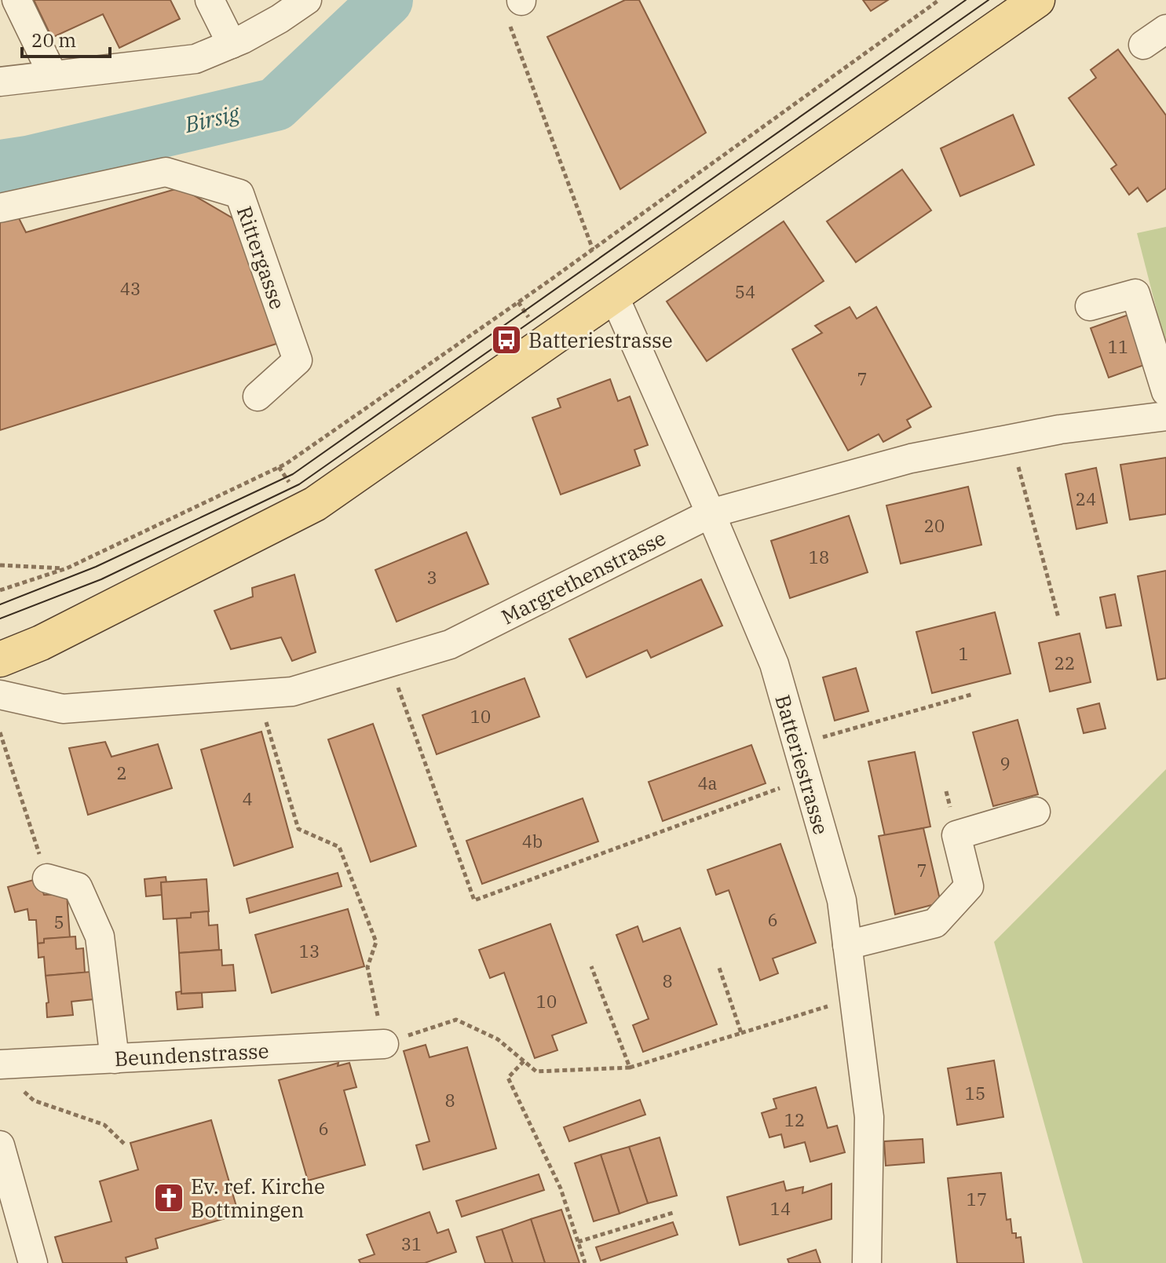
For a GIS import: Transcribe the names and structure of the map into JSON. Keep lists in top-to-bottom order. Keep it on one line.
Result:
{"streets":{"street":["Rittergasse","Margrethenstrasse","Batteriestrasse","Beundenstrasse"]},"crossings":[["Margrethenstrasse","Batteriestrasse"]],"water":["Birsig"],"places":{"bus stop":["Batteriestrasse"],"church":["Ev. ref. Kirche Bottmingen"]},"house_numbers":["43","54","11","7","24","20","18","3","1","22","10","9","2","4a","4","4b","7","6","5","13","8","10","15","8","12","6","17","14","31"],"scale_bar":"20 m"}
